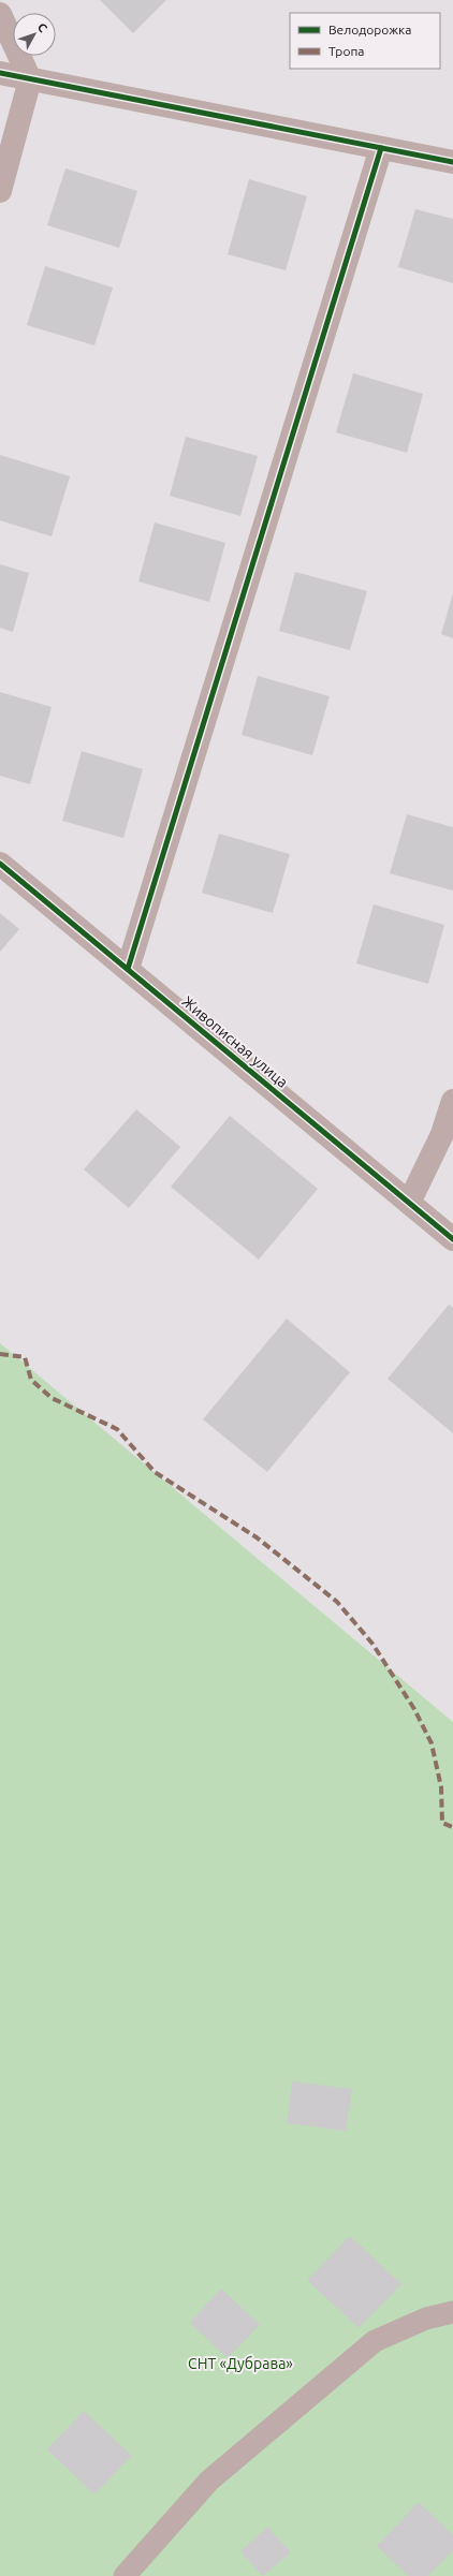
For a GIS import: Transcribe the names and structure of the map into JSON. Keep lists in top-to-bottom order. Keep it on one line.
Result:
{"streets":{"street":["Живописная улица"]},"parks":["СНТ «Дубрава»"],"legend":["Велодорожка","Тропа"],"north":"top right"}
